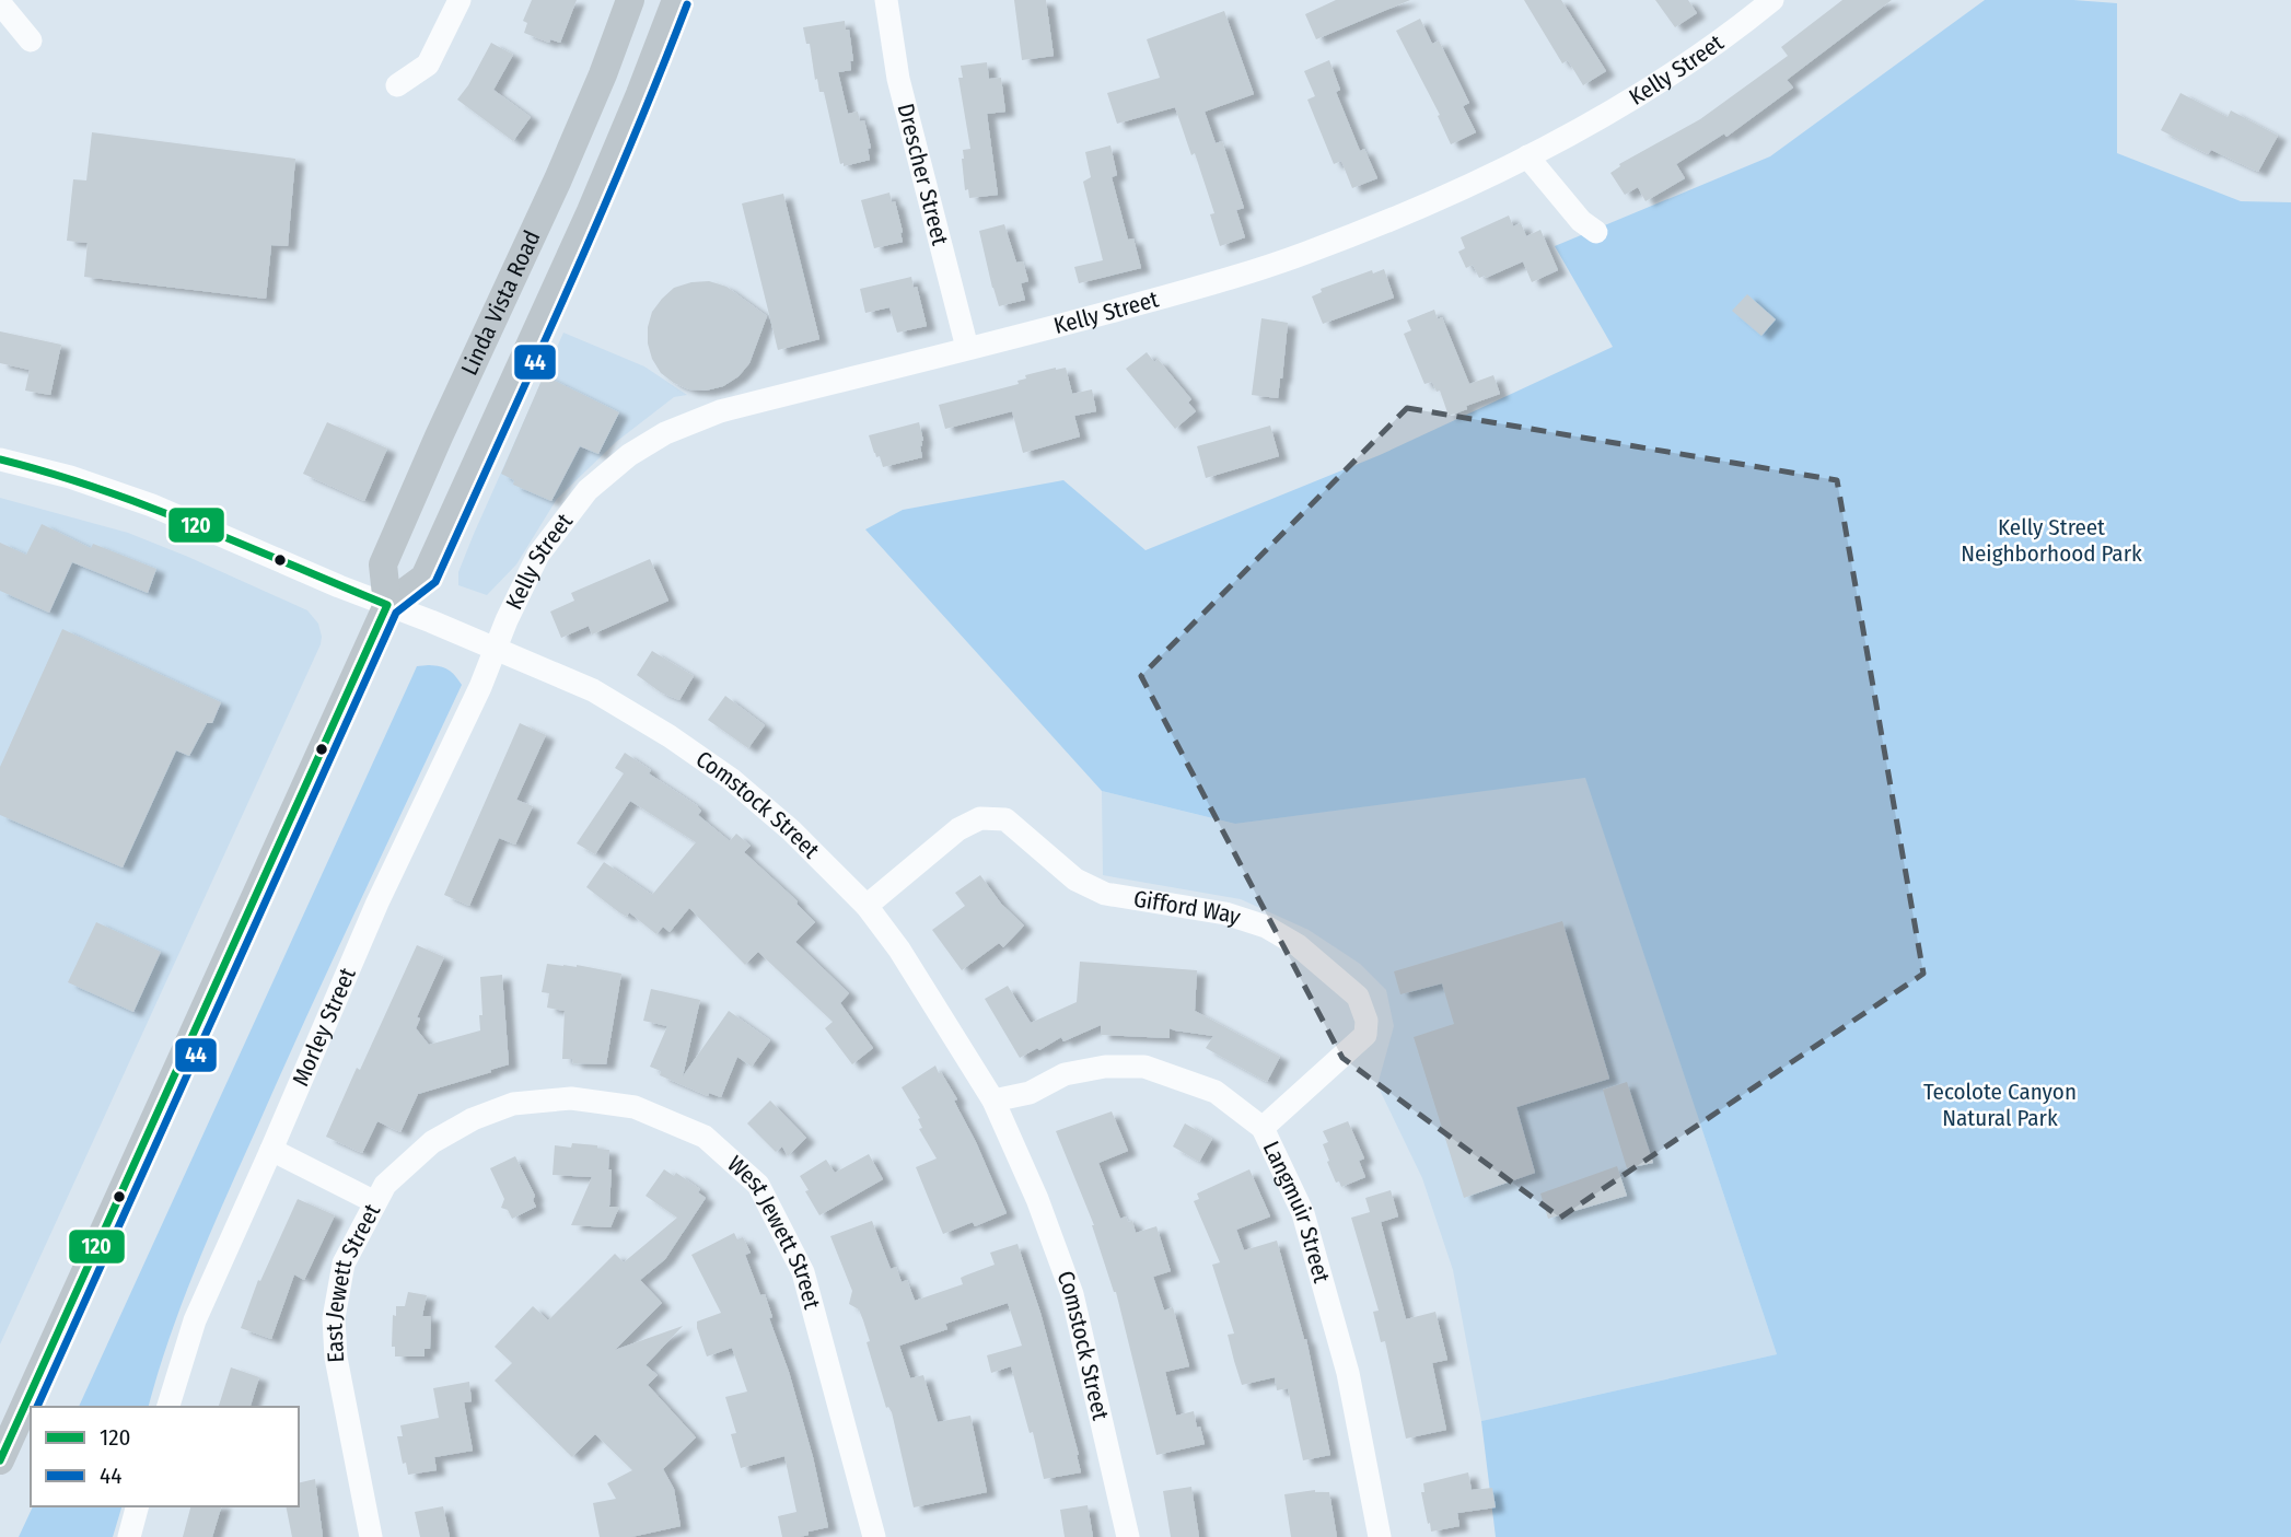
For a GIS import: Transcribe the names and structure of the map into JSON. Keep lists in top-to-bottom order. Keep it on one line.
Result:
{"streets":{"main road":["Linda Vista Road"],"street":["Kelly Street","Drescher Street","Comstock Street","Gifford Way","Morley Street","Langmuir Street","West Jewett Street","East Jewett Street"]},"crossings":[["Kelly Street","Drescher Street"],["Kelly Street","Comstock Street"],["Kelly Street","Morley Street"],["Linda Vista Road","Comstock Street"],["Comstock Street","Gifford Way"],["Comstock Street","Morley Street"],["Comstock Street","Langmuir Street"],["Gifford Way","Langmuir Street"],["West Jewett Street","East Jewett Street"]],"parks":["Kelly Street Neighborhood Park","Tecolote Canyon Natural Park"],"lines":["transit line 44","transit line 120"],"legend":["120","44"]}
